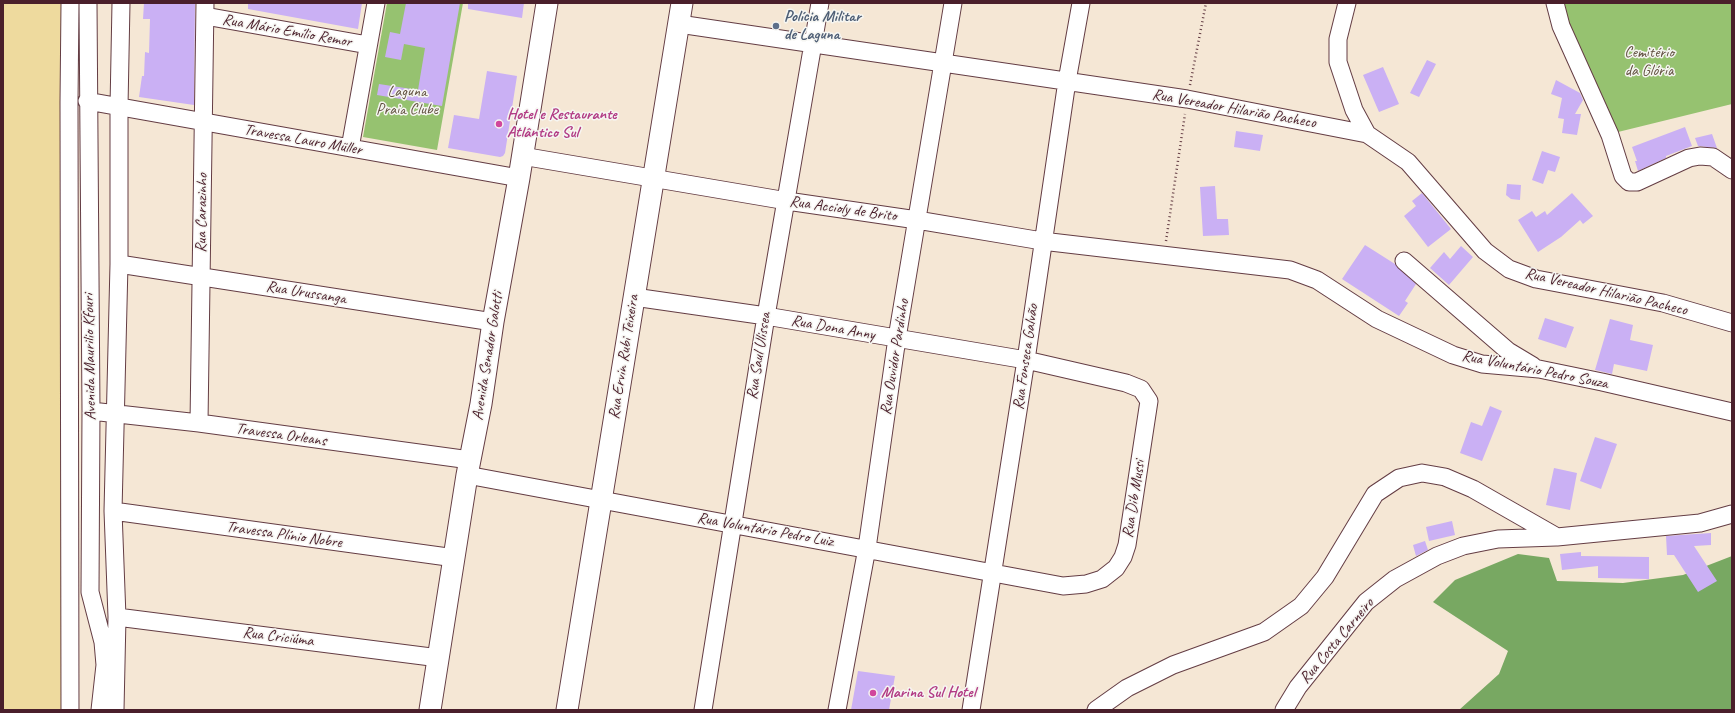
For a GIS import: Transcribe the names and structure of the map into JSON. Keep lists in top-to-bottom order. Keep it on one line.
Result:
{"streets":{"main road":["Avenida Senador Galotti","Rua Ervin Rubi Teixeira"],"street":["Rua Mário Emílio Remor","Rua Vereador Hilarião Pacheco","Travessa Lauro Müller","Rua Accioly de Brito","Rua Carazinho","Rua Urussanga","Rua Dona Anny","Rua Saul Ulissea","Avenida Maurilio Kfouri","Rua Ouvidor Pardinho","Rua Fonseca Galvão","Rua Voluntário Pedro Souza","Travessa Orleans","Rua Dib Mussi","Rua Voluntário Pedro Luiz","Travessa Plínio Nobre","Rua Criciúma","Rua Costa Carneiro"]},"crossings":[["Rua Mário Emílio Remor","Rua Carazinho"],["Rua Vereador Hilarião Pacheco","Rua Saul Ulissea"],["Rua Vereador Hilarião Pacheco","Rua Ervin Rubi Teixeira"],["Rua Vereador Hilarião Pacheco","Rua Ouvidor Pardinho"],["Rua Vereador Hilarião Pacheco","Rua Fonseca Galvão"],["Travessa Lauro Müller","Rua Carazinho"],["Travessa Lauro Müller","Avenida Senador Galotti"],["Travessa Lauro Müller","Avenida Maurilio Kfouri"],["Rua Accioly de Brito","Avenida Senador Galotti"],["Rua Accioly de Brito","Rua Saul Ulissea"],["Rua Accioly de Brito","Rua Ervin Rubi Teixeira"],["Rua Accioly de Brito","Rua Ouvidor Pardinho"],["Rua Accioly de Brito","Rua Fonseca Galvão"],["Rua Accioly de Brito","Rua Voluntário Pedro Souza"],["Rua Carazinho","Rua Urussanga"],["Rua Carazinho","Travessa Orleans"],["Rua Urussanga","Avenida Senador Galotti"],["Rua Urussanga","Avenida Maurilio Kfouri"],["Rua Dona Anny","Rua Saul Ulissea"],["Rua Dona Anny","Rua Ervin Rubi Teixeira"],["Rua Dona Anny","Rua Ouvidor Pardinho"],["Rua Dona Anny","Rua Fonseca Galvão"],["Rua Dona Anny","Rua Dib Mussi"],["Avenida Senador Galotti","Travessa Orleans"],["Avenida Senador Galotti","Rua Voluntário Pedro Luiz"],["Avenida Senador Galotti","Travessa Plínio Nobre"],["Avenida Senador Galotti","Rua Criciúma"],["Rua Saul Ulissea","Rua Voluntário Pedro Luiz"],["Avenida Maurilio Kfouri","Travessa Orleans"],["Avenida Maurilio Kfouri","Travessa Plínio Nobre"],["Avenida Maurilio Kfouri","Rua Criciúma"],["Rua Ervin Rubi Teixeira","Rua Voluntário Pedro Luiz"],["Rua Ouvidor Pardinho","Rua Voluntário Pedro Luiz"],["Rua Fonseca Galvão","Rua Voluntário Pedro Luiz"],["Travessa Orleans","Rua Voluntário Pedro Luiz"],["Rua Dib Mussi","Rua Voluntário Pedro Luiz"]],"parks":["Cemitério da Glória","Laguna Praia Clube"],"places":["Polícia Militar de Laguna","Hotel e Restaurante Atlântico Sul","Marina Sul Hotel"]}
